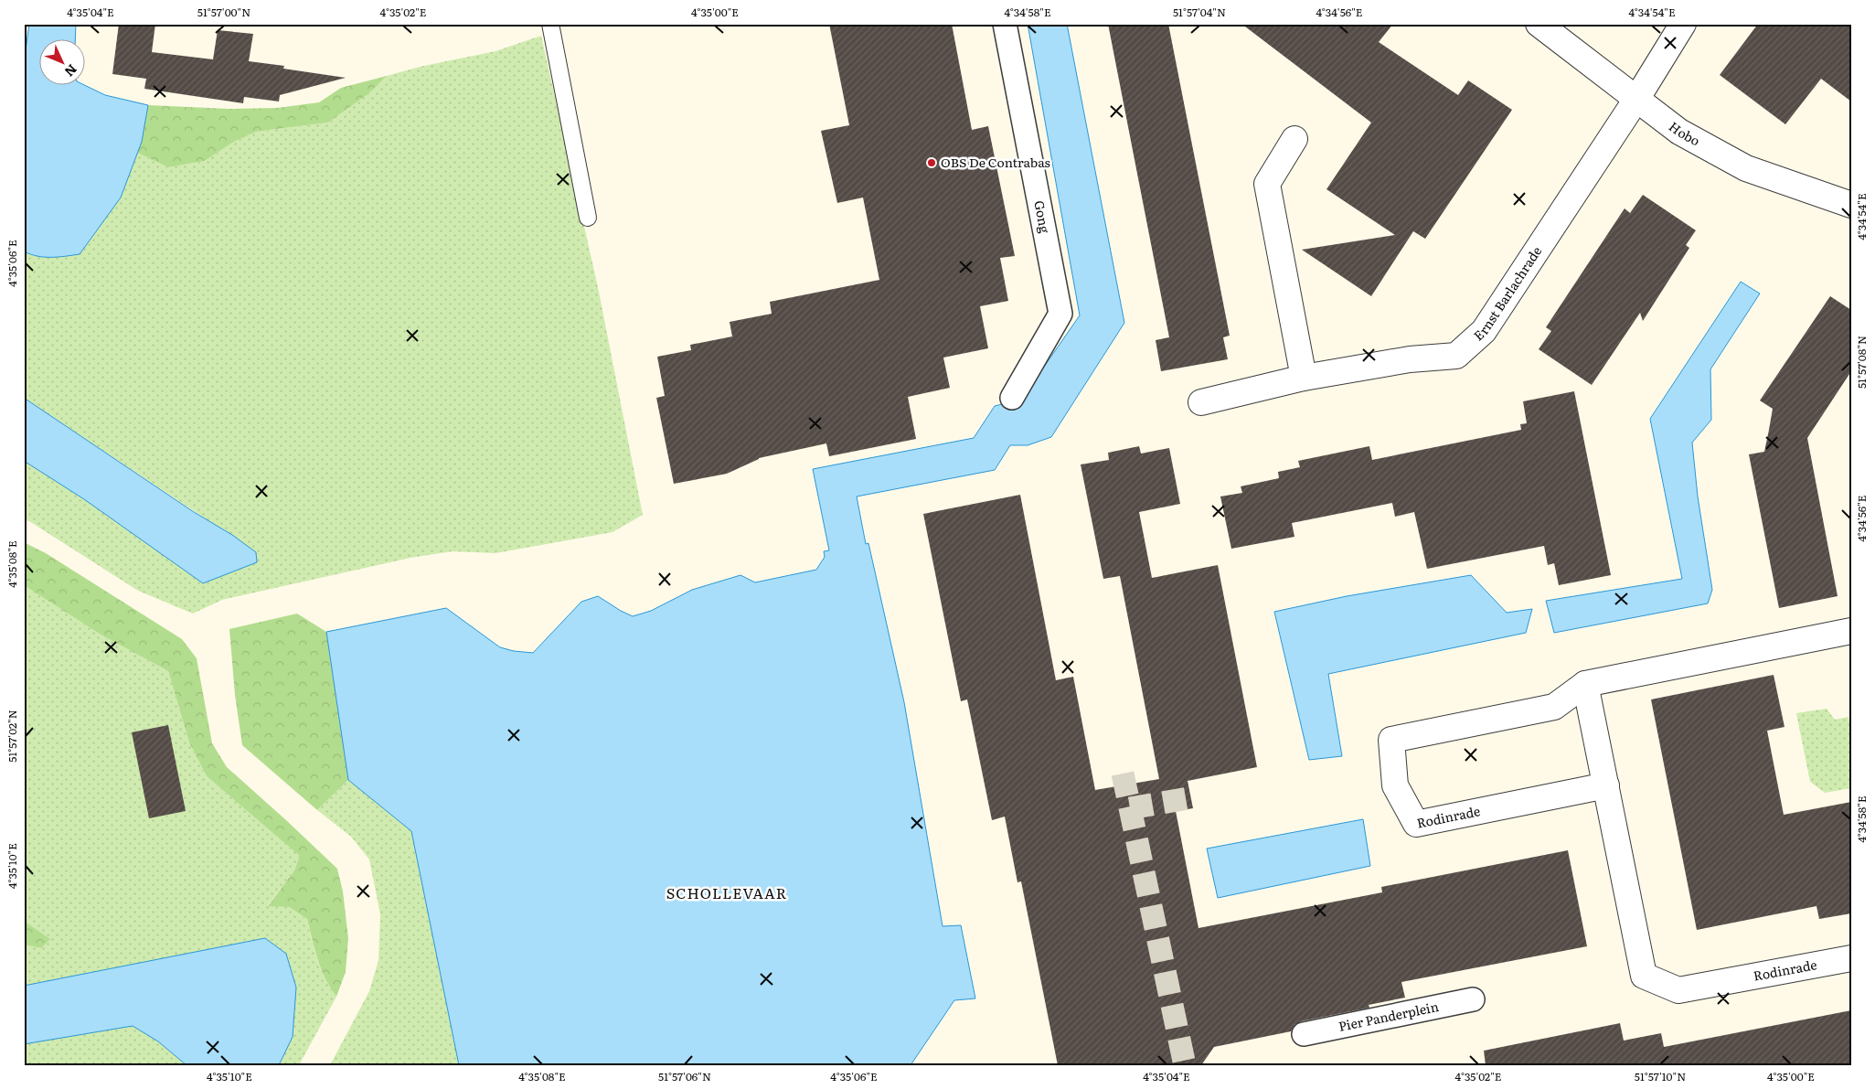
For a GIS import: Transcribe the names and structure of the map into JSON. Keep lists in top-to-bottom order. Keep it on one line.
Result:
{"streets":{"street":["Hobo","Gong","Ernst Barlachrade","Rodinrade","Pier Panderplein"]},"crossings":[["Hobo","Ernst Barlachrade"]],"districts":["SCHOLLEVAAR"],"places":["OBS De Contrabas"],"north":"bottom right","coordinates":["4°35'04\"E","51°57'00\"N","4°35'02\"E","4°35'00\"E","4°34'58\"E","51°57'04\"N","4°34'56\"E","4°34'54\"E","4°35'06\"E","51°57'08\"N","4°35'08\"E","51°57'02\"N","4°35'10\"E","51°57'06\"N","51°57'10\"N"]}
